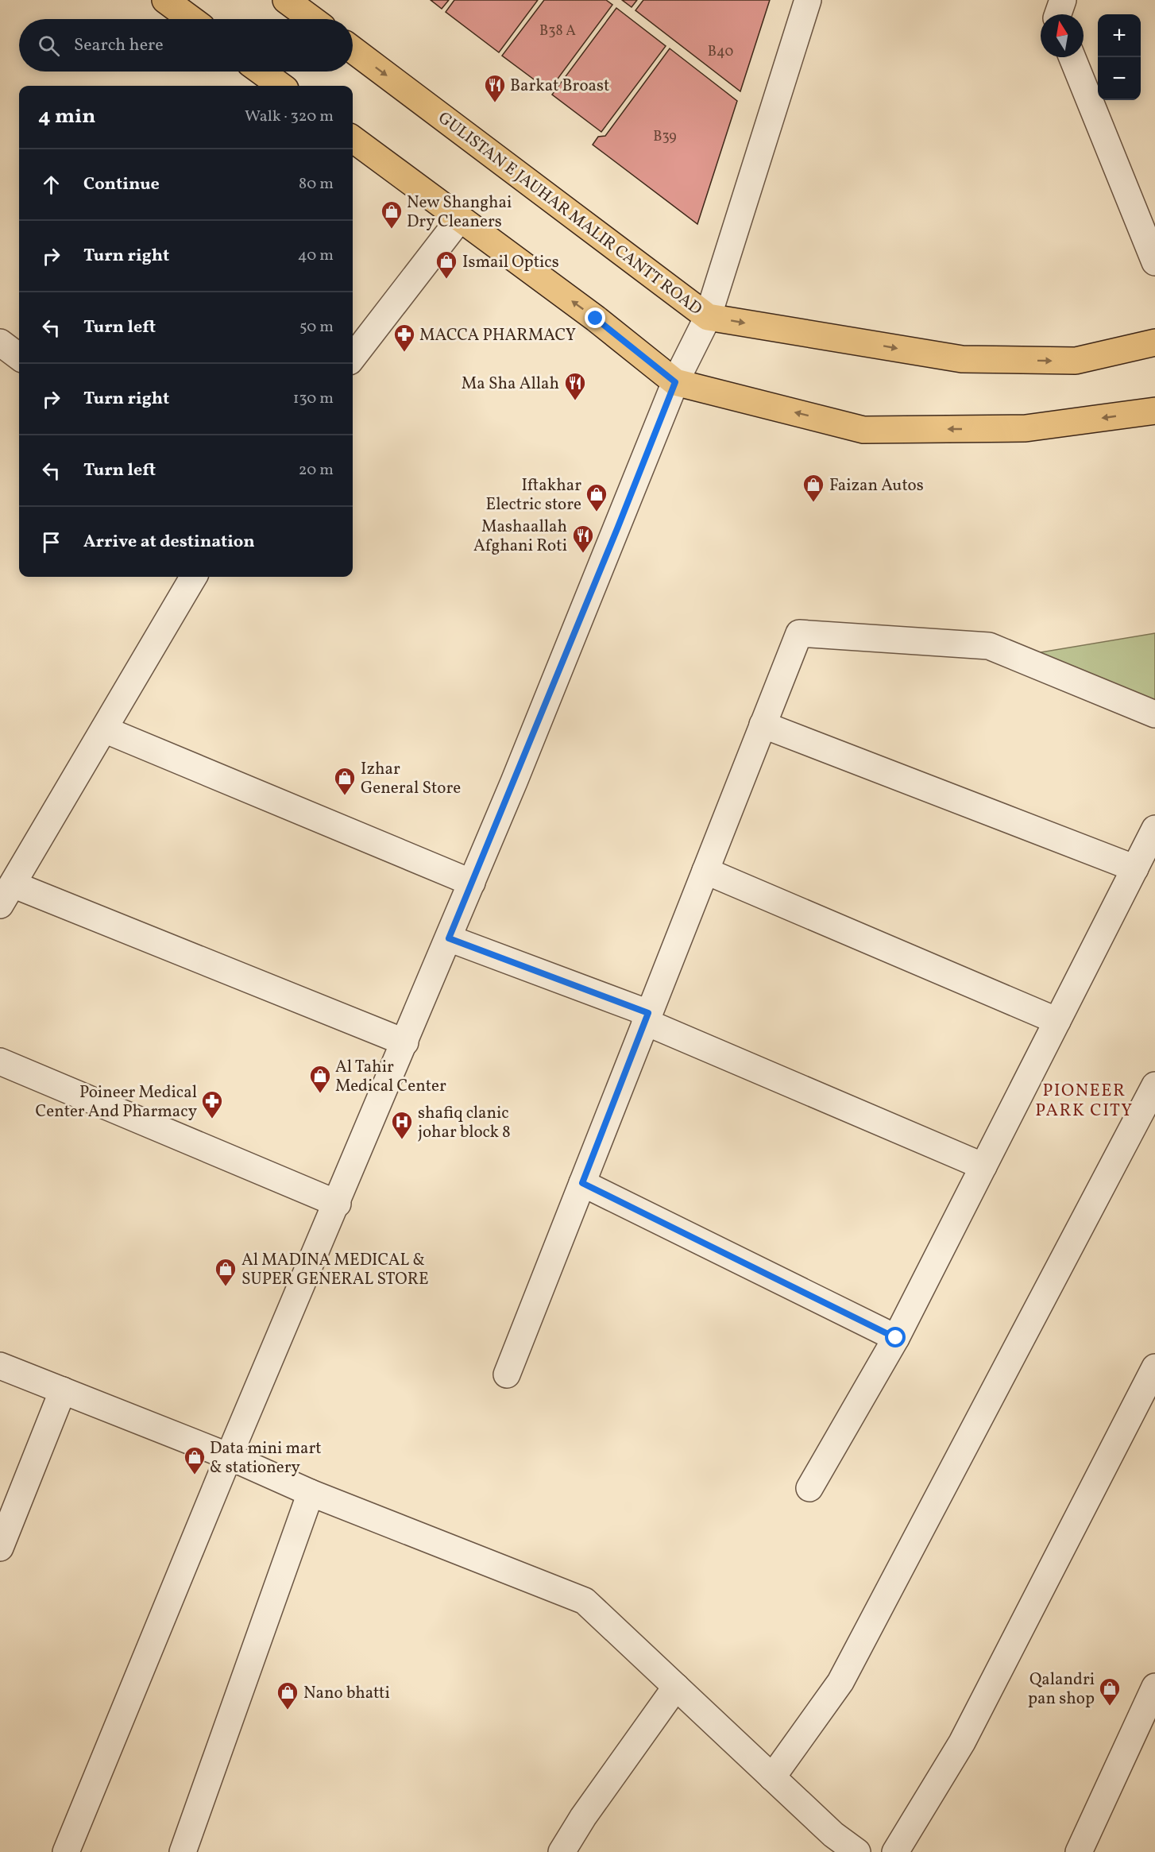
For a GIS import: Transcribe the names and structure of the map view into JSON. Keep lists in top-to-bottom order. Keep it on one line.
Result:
{"streets":{"main road":["GULISTAN E JAUHAR MALIR CANTT ROAD"]},"districts":["PIONEER PARK CITY"],"places":{"restaurant":["Barkat Broast","Ma Sha Allah","Mashaallah Afghani Roti"],"shop":["New Shanghai Dry Cleaners","Ismail Optics","Faizan Autos","Iftakhar Electric store","Izhar General Store","Al Tahir Medical Center","Al MADINA MEDICAL & SUPER GENERAL STORE","Data mini mart & stationery","Qalandri pan shop","Nano bhatti"],"pharmacy":["MACCA PHARMACY","Poineer Medical Center And Pharmacy"],"hospital":["shafiq clanic johar block 8"]},"house_numbers":["B38 A","B40","B39"],"north":"top","page":{"map_buttons":["+","−"],"search":"Search here","heading":["4 min","Walk · 320 m"],"list":[["Continue","80 m"],["Turn right","40 m"],["Turn left","50 m"],["Turn right","130 m"],["Turn left","20 m"],"Arrive at destination"]}}
